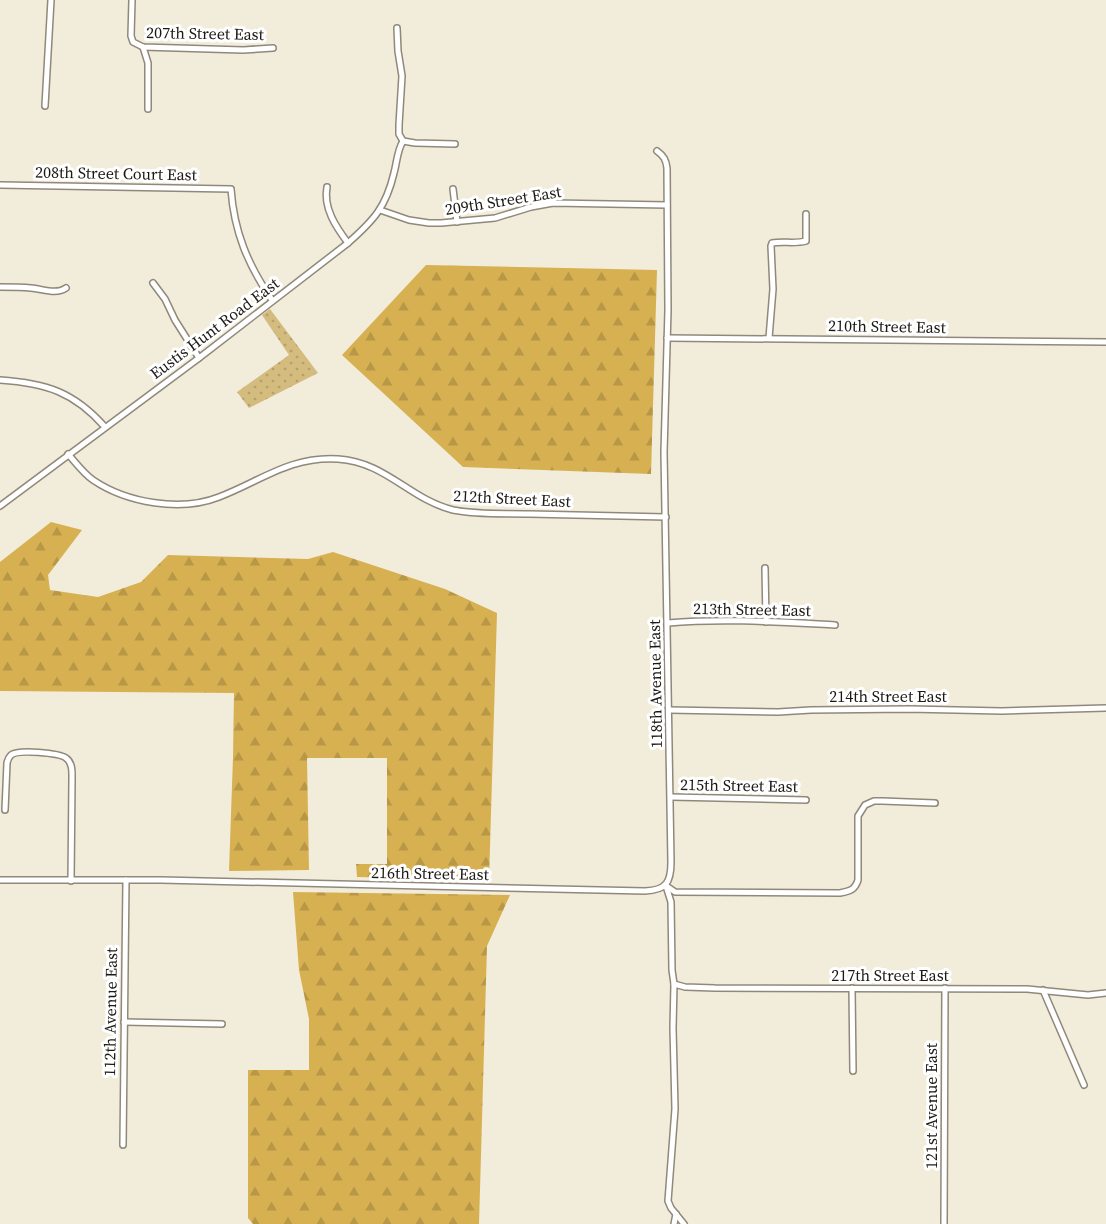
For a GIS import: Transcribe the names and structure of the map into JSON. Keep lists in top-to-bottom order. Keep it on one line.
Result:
{"streets":{"street":["207th Street East","208th Street Court East","209th Street East","210th Street East","Eustis Hunt Road East","212th Street East","213th Street East","118th Avenue East","214th Street East","215th Street East","216th Street East","217th Street East","112th Avenue East","121st Avenue East"]},"crossings":[["208th Street Court East","Eustis Hunt Road East"],["209th Street East","Eustis Hunt Road East"],["209th Street East","118th Avenue East"],["210th Street East","118th Avenue East"],["Eustis Hunt Road East","212th Street East"],["212th Street East","118th Avenue East"],["213th Street East","118th Avenue East"],["118th Avenue East","214th Street East"],["118th Avenue East","215th Street East"],["118th Avenue East","216th Street East"],["118th Avenue East","217th Street East"],["216th Street East","112th Avenue East"],["217th Street East","121st Avenue East"]]}
